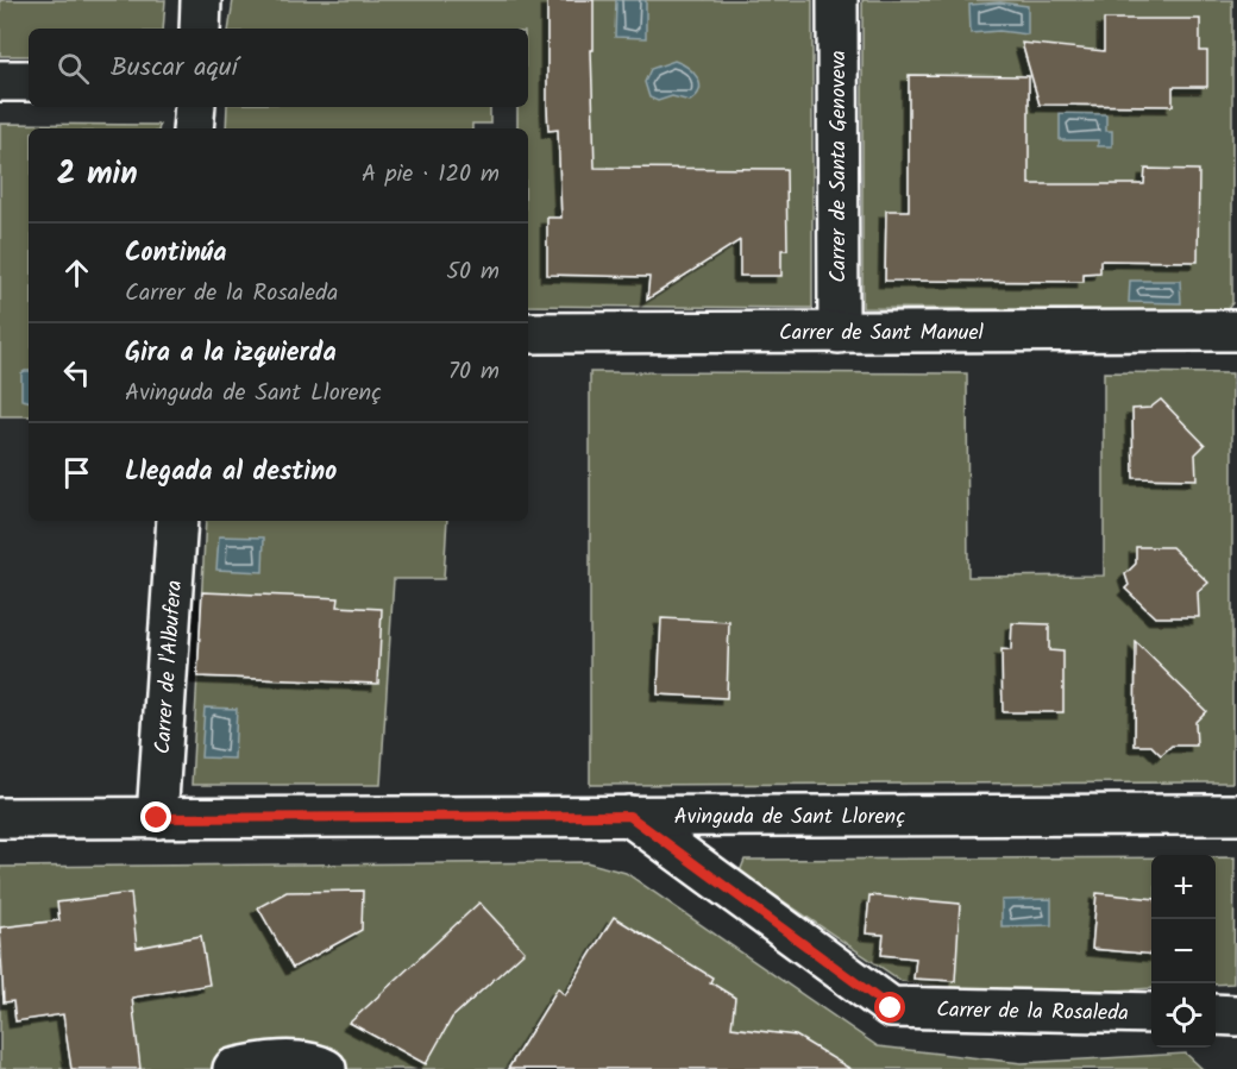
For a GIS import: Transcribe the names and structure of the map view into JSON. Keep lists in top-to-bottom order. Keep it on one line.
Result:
{"streets":{"street":["Carrer de Santa Genoveva","Carrer de Sant Manuel","Carrer de l'Albufera","Avinguda de Sant Llorenç","Carrer de la Rosaleda"]},"crossings":[["Carrer de Santa Genoveva","Carrer de Sant Manuel"],["Carrer de l'Albufera","Avinguda de Sant Llorenç"],["Avinguda de Sant Llorenç","Carrer de la Rosaleda"]],"page":{"search":"Buscar aquí","heading":["2 min","A pie · 120 m"],"list":[["Continúa","Carrer de la Rosaleda","50 m"],["Gira a la izquierda","Avinguda de Sant Llorenç","70 m"],"Llegada al destino"],"map_buttons":["+","−"]}}
